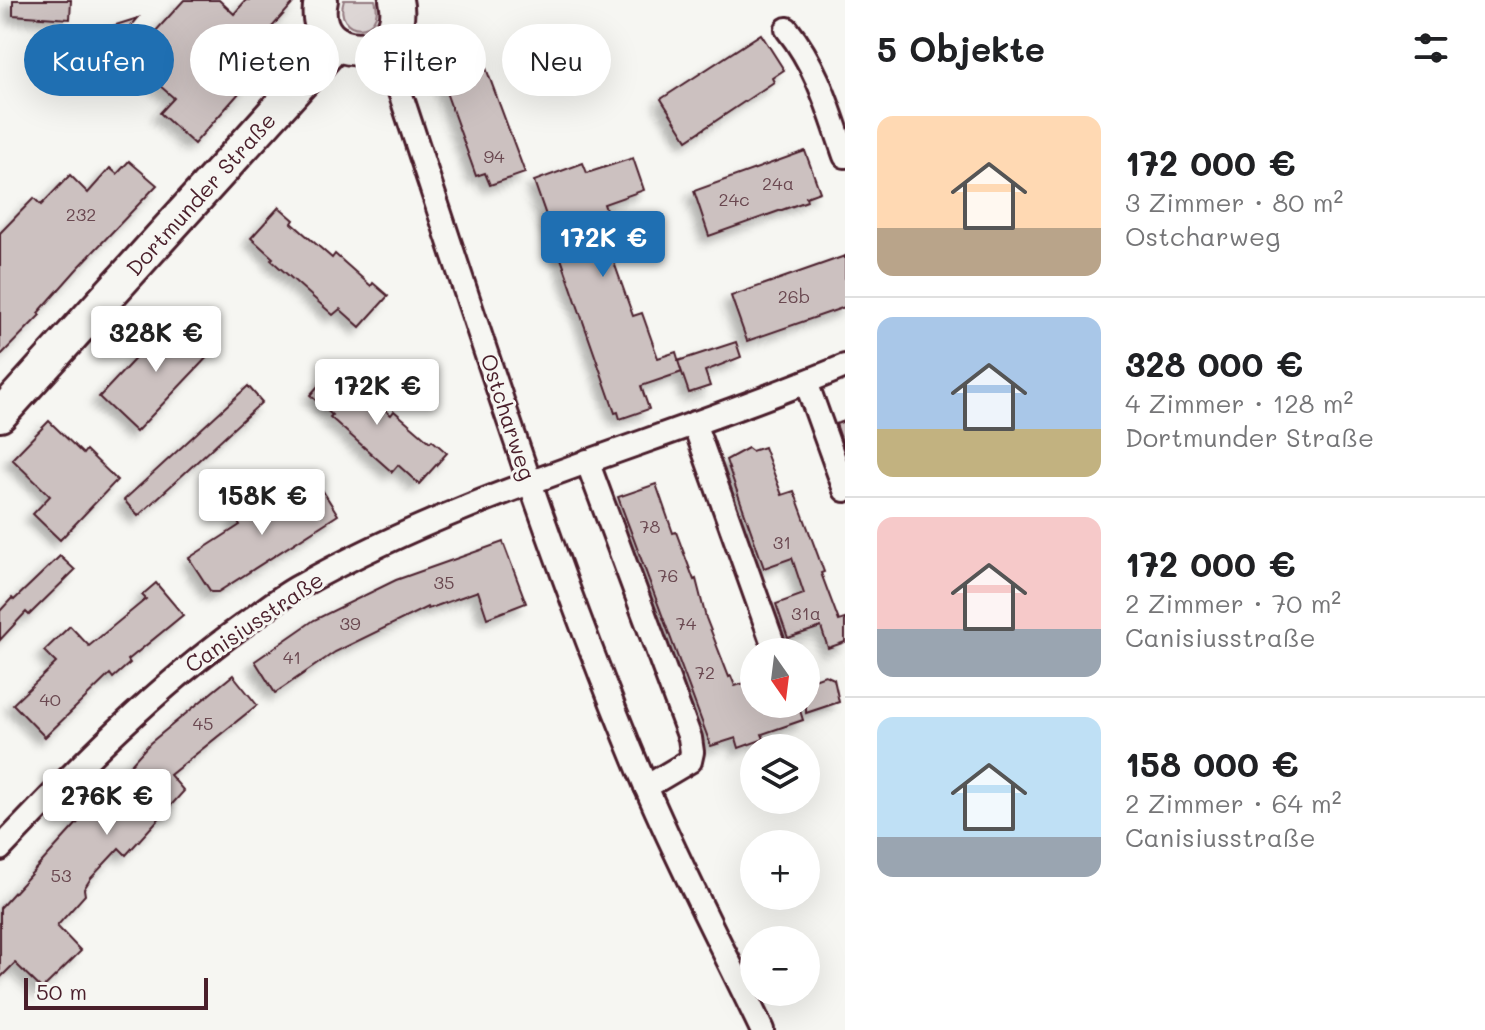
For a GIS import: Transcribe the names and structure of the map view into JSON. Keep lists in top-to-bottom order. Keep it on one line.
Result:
{"streets":{"main road":["Dortmunder Straße"],"street":["Ostcharweg","Canisiusstraße"]},"crossings":[["Ostcharweg","Canisiusstraße"]],"house_numbers":["94","24a","24c","232","26b","78","31","76","35","31a","39","74","41","72","40","45","53"],"scale_bar":"50 m","north":"bottom","page":{"heading":"5 Objekte","chip":["Kaufen","Mieten","Filter","Neu"],"list":[{"name":"172 000 €","note":"3 Zimmer · 80 m² · Ostcharweg"},{"name":"328 000 €","note":"4 Zimmer · 128 m² · Dortmunder Straße"},{"name":"172 000 €","note":"2 Zimmer · 70 m² · Canisiusstraße"},{"name":"158 000 €","note":"2 Zimmer · 64 m² · Canisiusstraße"}],"price":["172K €","328K €","172K €","158K €","276K €"],"map_buttons":["+","−"],"scale":"50 m"}}
